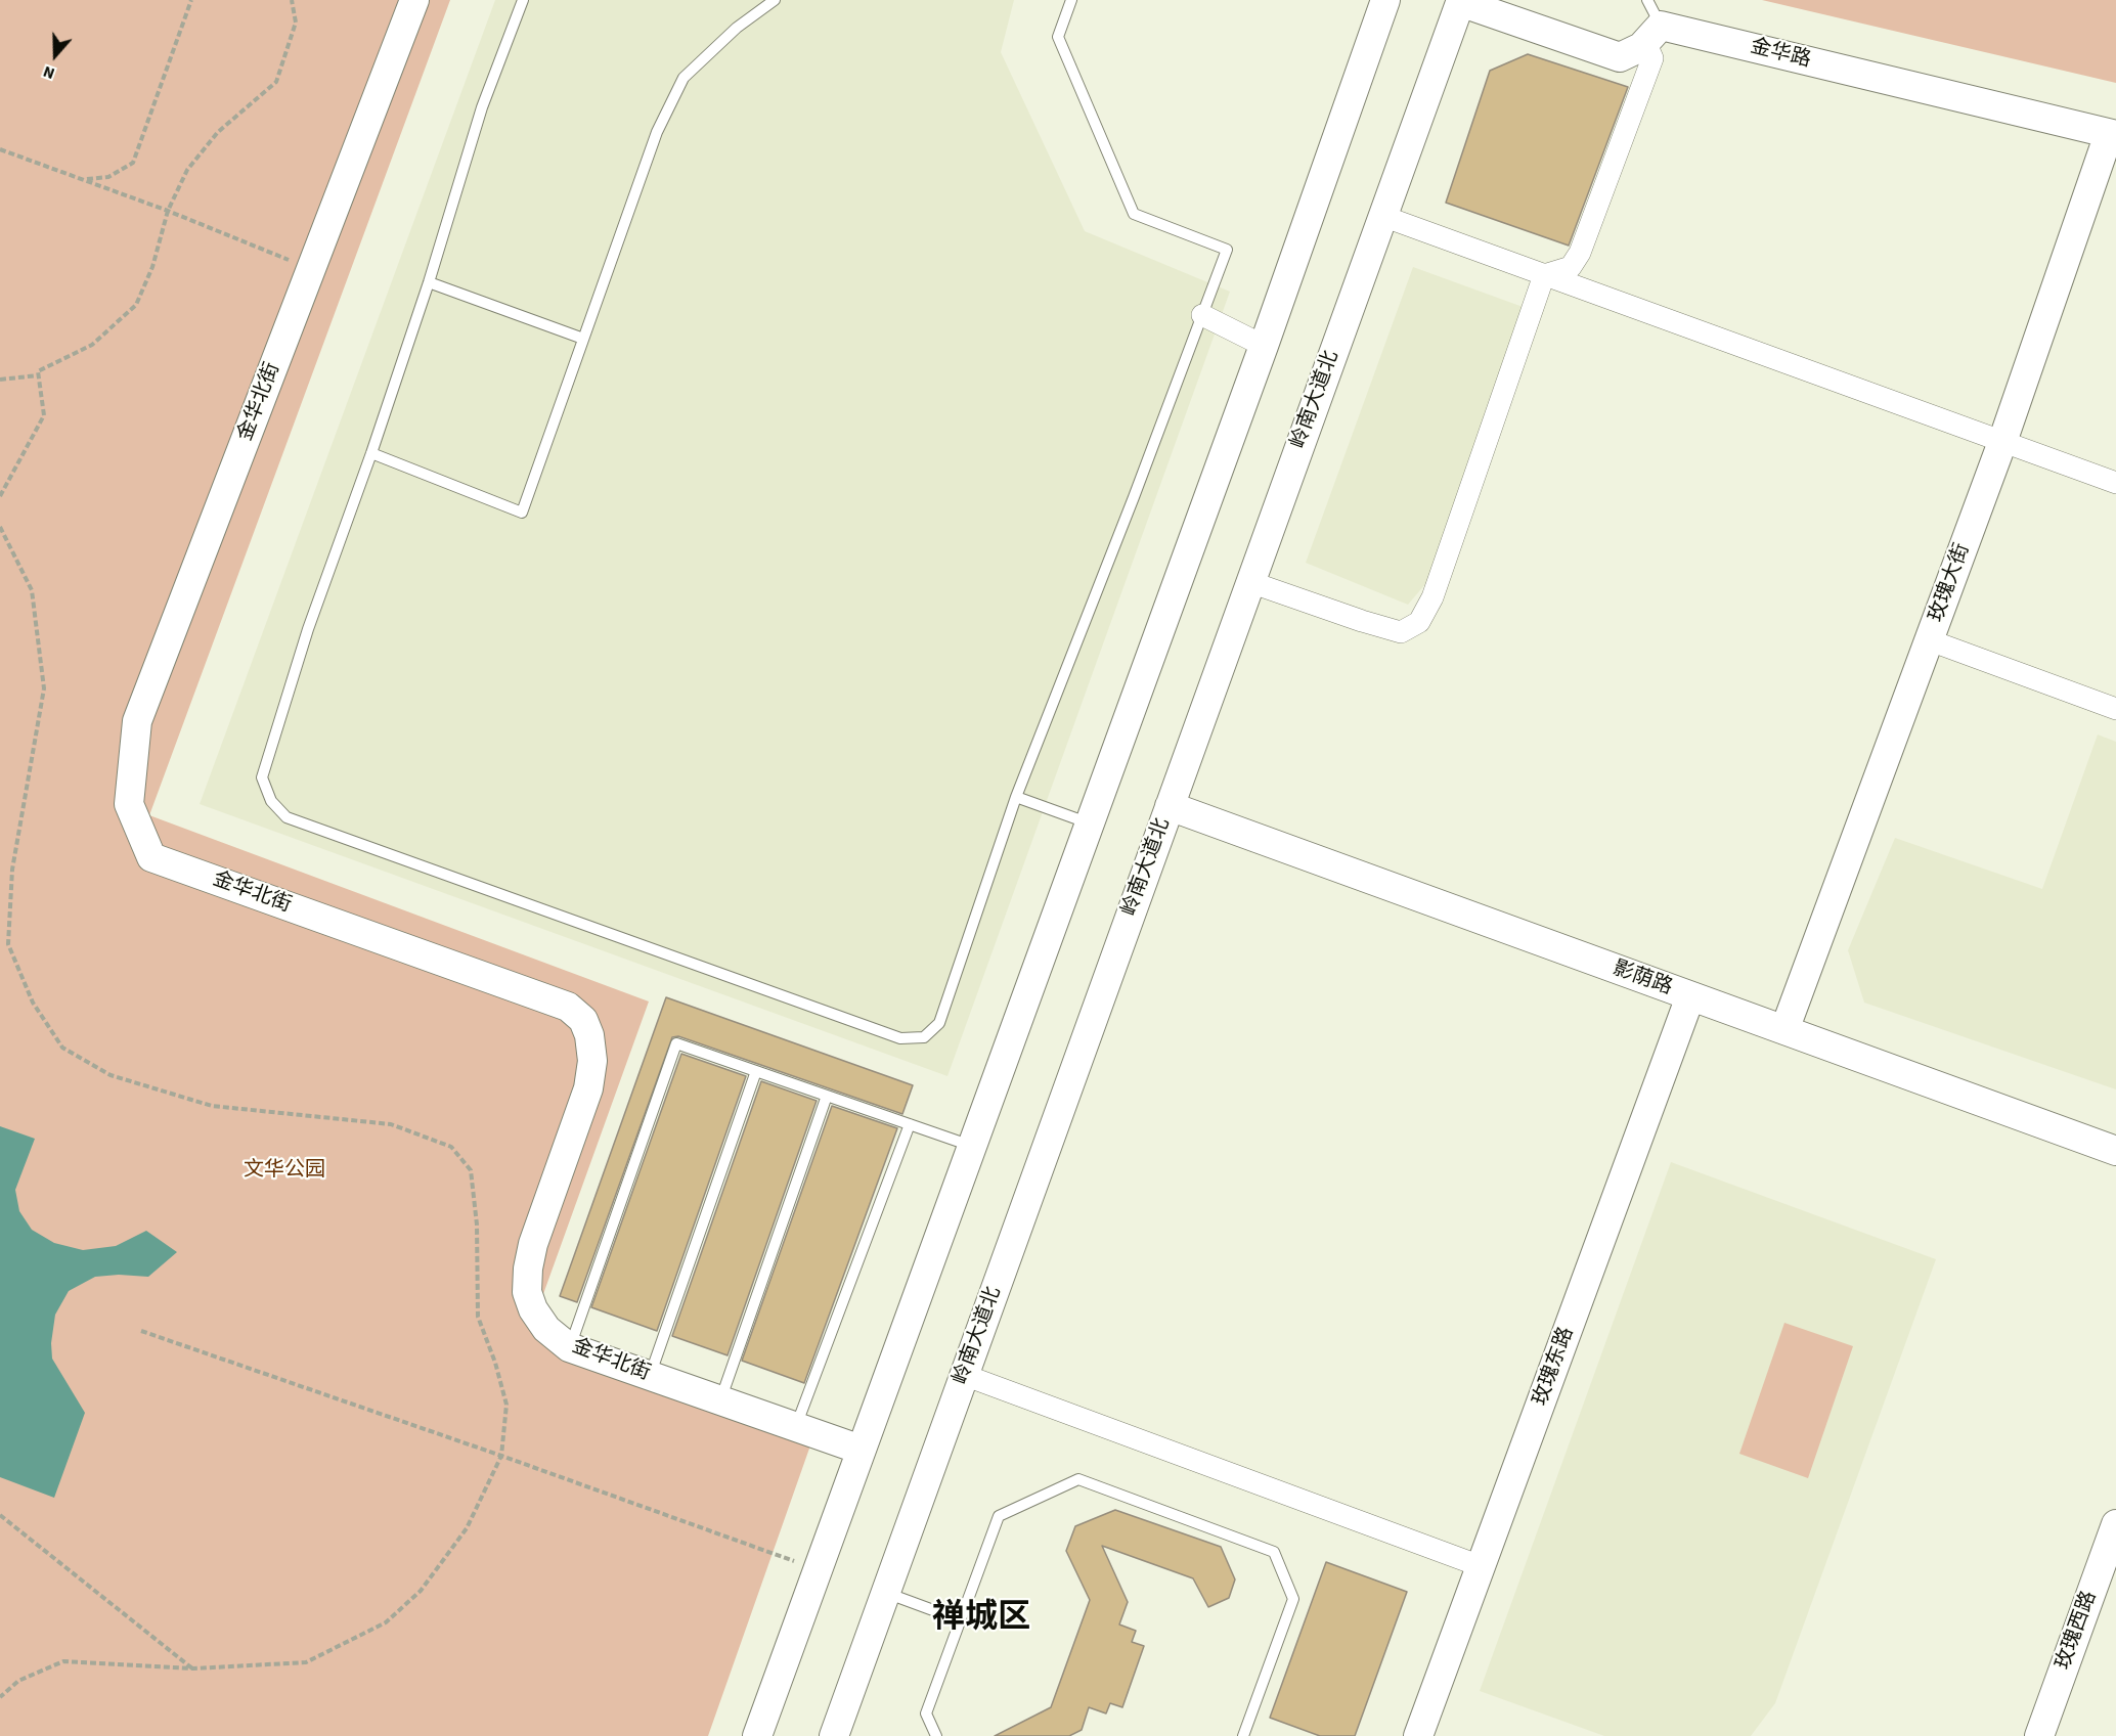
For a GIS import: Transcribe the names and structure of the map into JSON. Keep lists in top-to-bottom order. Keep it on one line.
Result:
{"streets":{"street":["金华路","岭南大道北","金华北街","玫瑰大街","影荫路","玫瑰东路","玫瑰西路"]},"crossings":[["金华路","玫瑰大街"],["岭南大道北","影荫路"],["玫瑰大街","影荫路"],["影荫路","玫瑰东路"]],"districts":["禅城区"],"parks":["文华公园"],"north":"bottom"}
